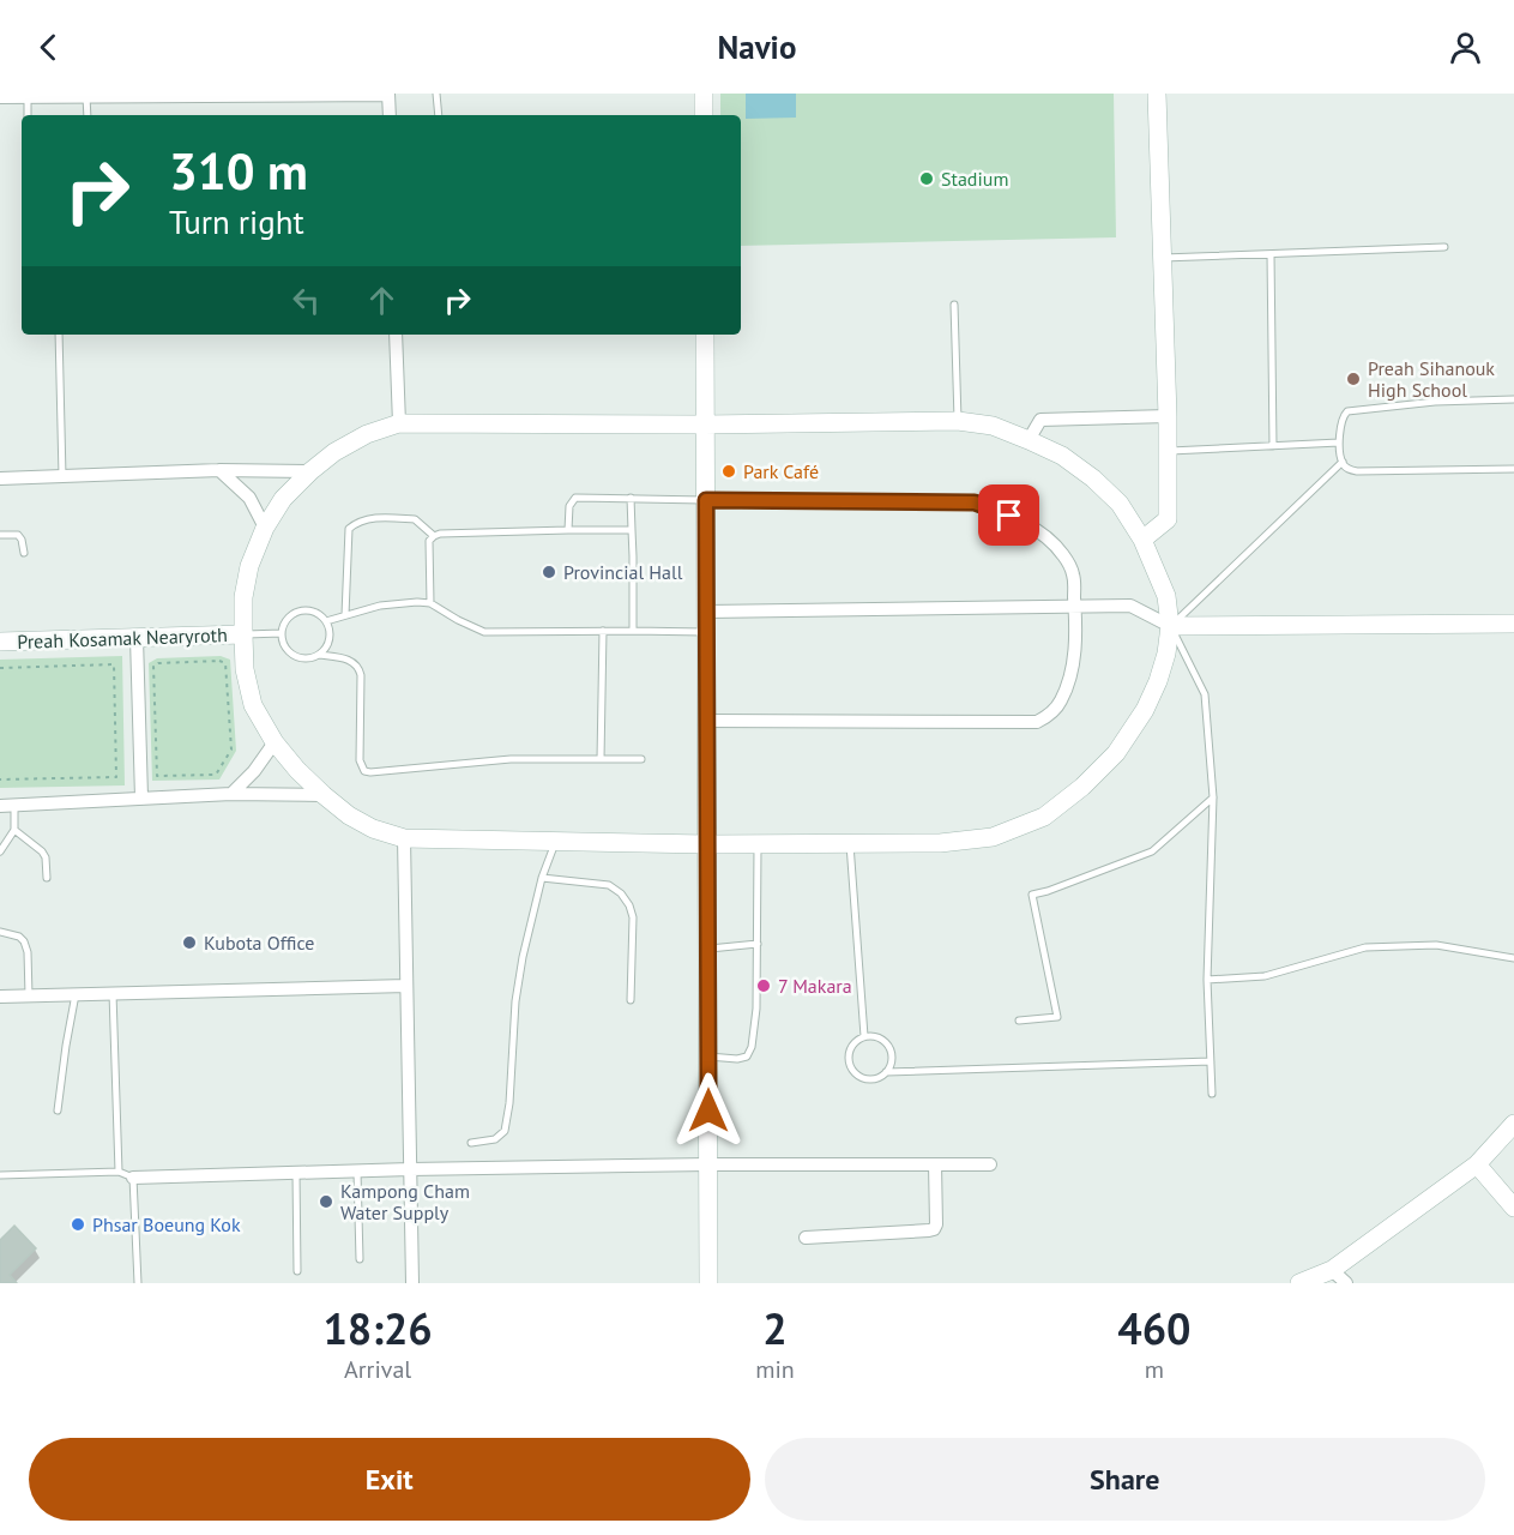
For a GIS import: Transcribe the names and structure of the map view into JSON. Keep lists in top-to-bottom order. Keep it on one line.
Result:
{"streets":{"street":["Preah Kosamak Nearyroth"]},"places":["Stadium","Preah Sihanouk High School","Park Café","Provincial Hall","Kubota Office","7 Makara","Kampong Cham Water Supply","Phsar Boeung Kok"],"page":{"header":"Navio","turn":["310 m","Turn right"],"eta":["18:26","Arrival","2","min","460","m"],"buttons":["Exit","Share"]}}
